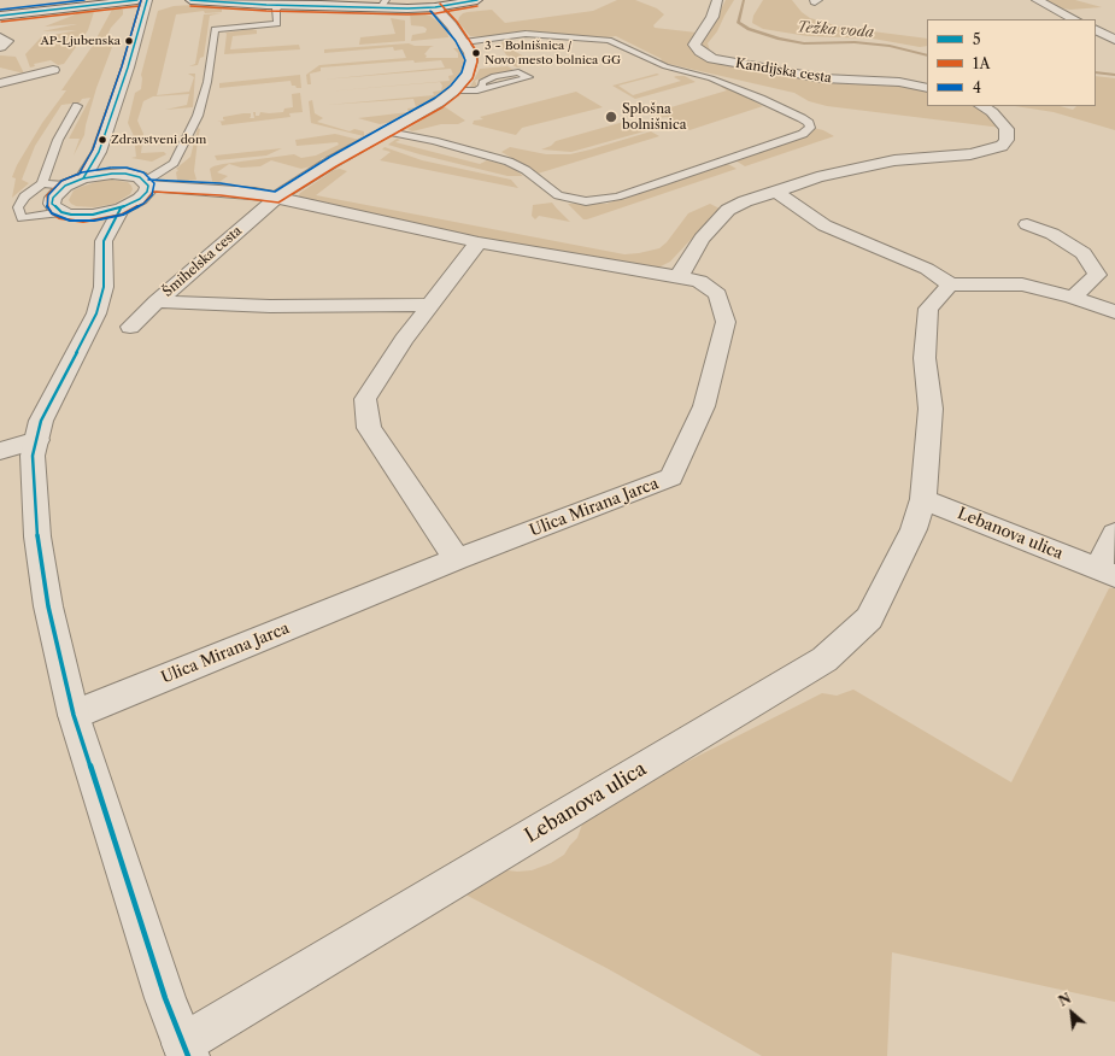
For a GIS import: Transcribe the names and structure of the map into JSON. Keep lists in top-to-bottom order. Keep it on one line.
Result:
{"streets":{"street":["Kandijska cesta","Šmihelska cesta","Ulica Mirana Jarca","Lebanova ulica"]},"crossings":[["Šmihelska cesta","Ulica Mirana Jarca"]],"water":["Težka voda"],"places":["AP-Ljubenska","3 ~ Bolnišnica / Novo mesto bolnica GG","Splošna bolnišnica","Zdravstveni dom"],"lines":["transit line 5","transit line 1A","transit line 4"],"legend":["5","1A","4"],"north":"top left"}
